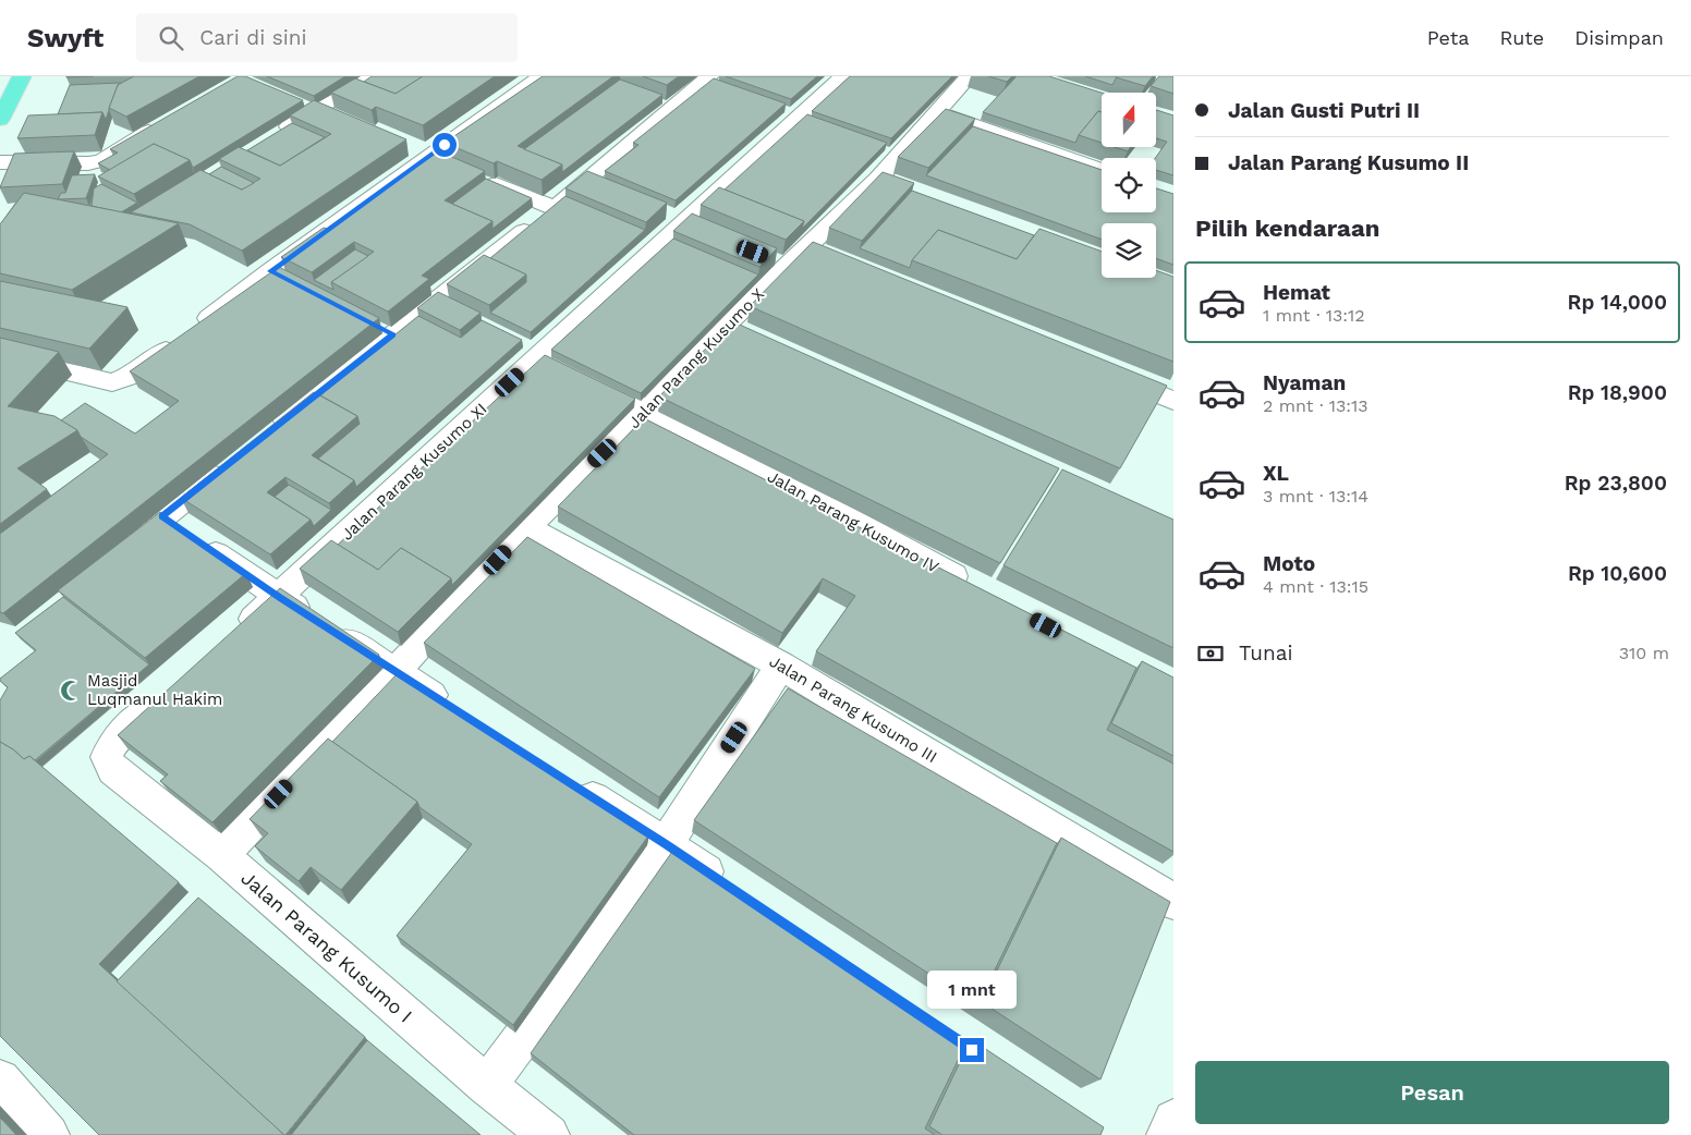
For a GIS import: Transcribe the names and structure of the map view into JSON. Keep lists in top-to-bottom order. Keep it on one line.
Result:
{"streets":{"street":["Jalan Parang Kusumo X","Jalan Parang Kusumo XI","Jalan Parang Kusumo IV","Jalan Parang Kusumo III","Jalan Parang Kusumo I"]},"crossings":[["Jalan Parang Kusumo X","Jalan Parang Kusumo IV"],["Jalan Parang Kusumo X","Jalan Parang Kusumo III"],["Jalan Parang Kusumo X","Jalan Parang Kusumo I"]],"places":{"mosque":["Masjid Luqmanul Hakim"]},"north":"top","page":{"header":"Swyft","search":"Cari di sini","nav":["Peta","Rute","Disimpan"],"banner":["Jalan Gusti Putri II","Jalan Parang Kusumo II"],"heading":"Pilih kendaraan","list":[{"name":"Hemat","note":"1 mnt · 13:12","value":"Rp 14,000"},{"name":"Nyaman","note":"2 mnt · 13:13","value":"Rp 18,900"},{"name":"XL","note":"3 mnt · 13:14","value":"Rp 23,800"},{"name":"Moto","note":"4 mnt · 13:15","value":"Rp 10,600"}],"pay":["Tunai","310 m"],"bubble":"1 mnt","buttons":"Pesan"}}
